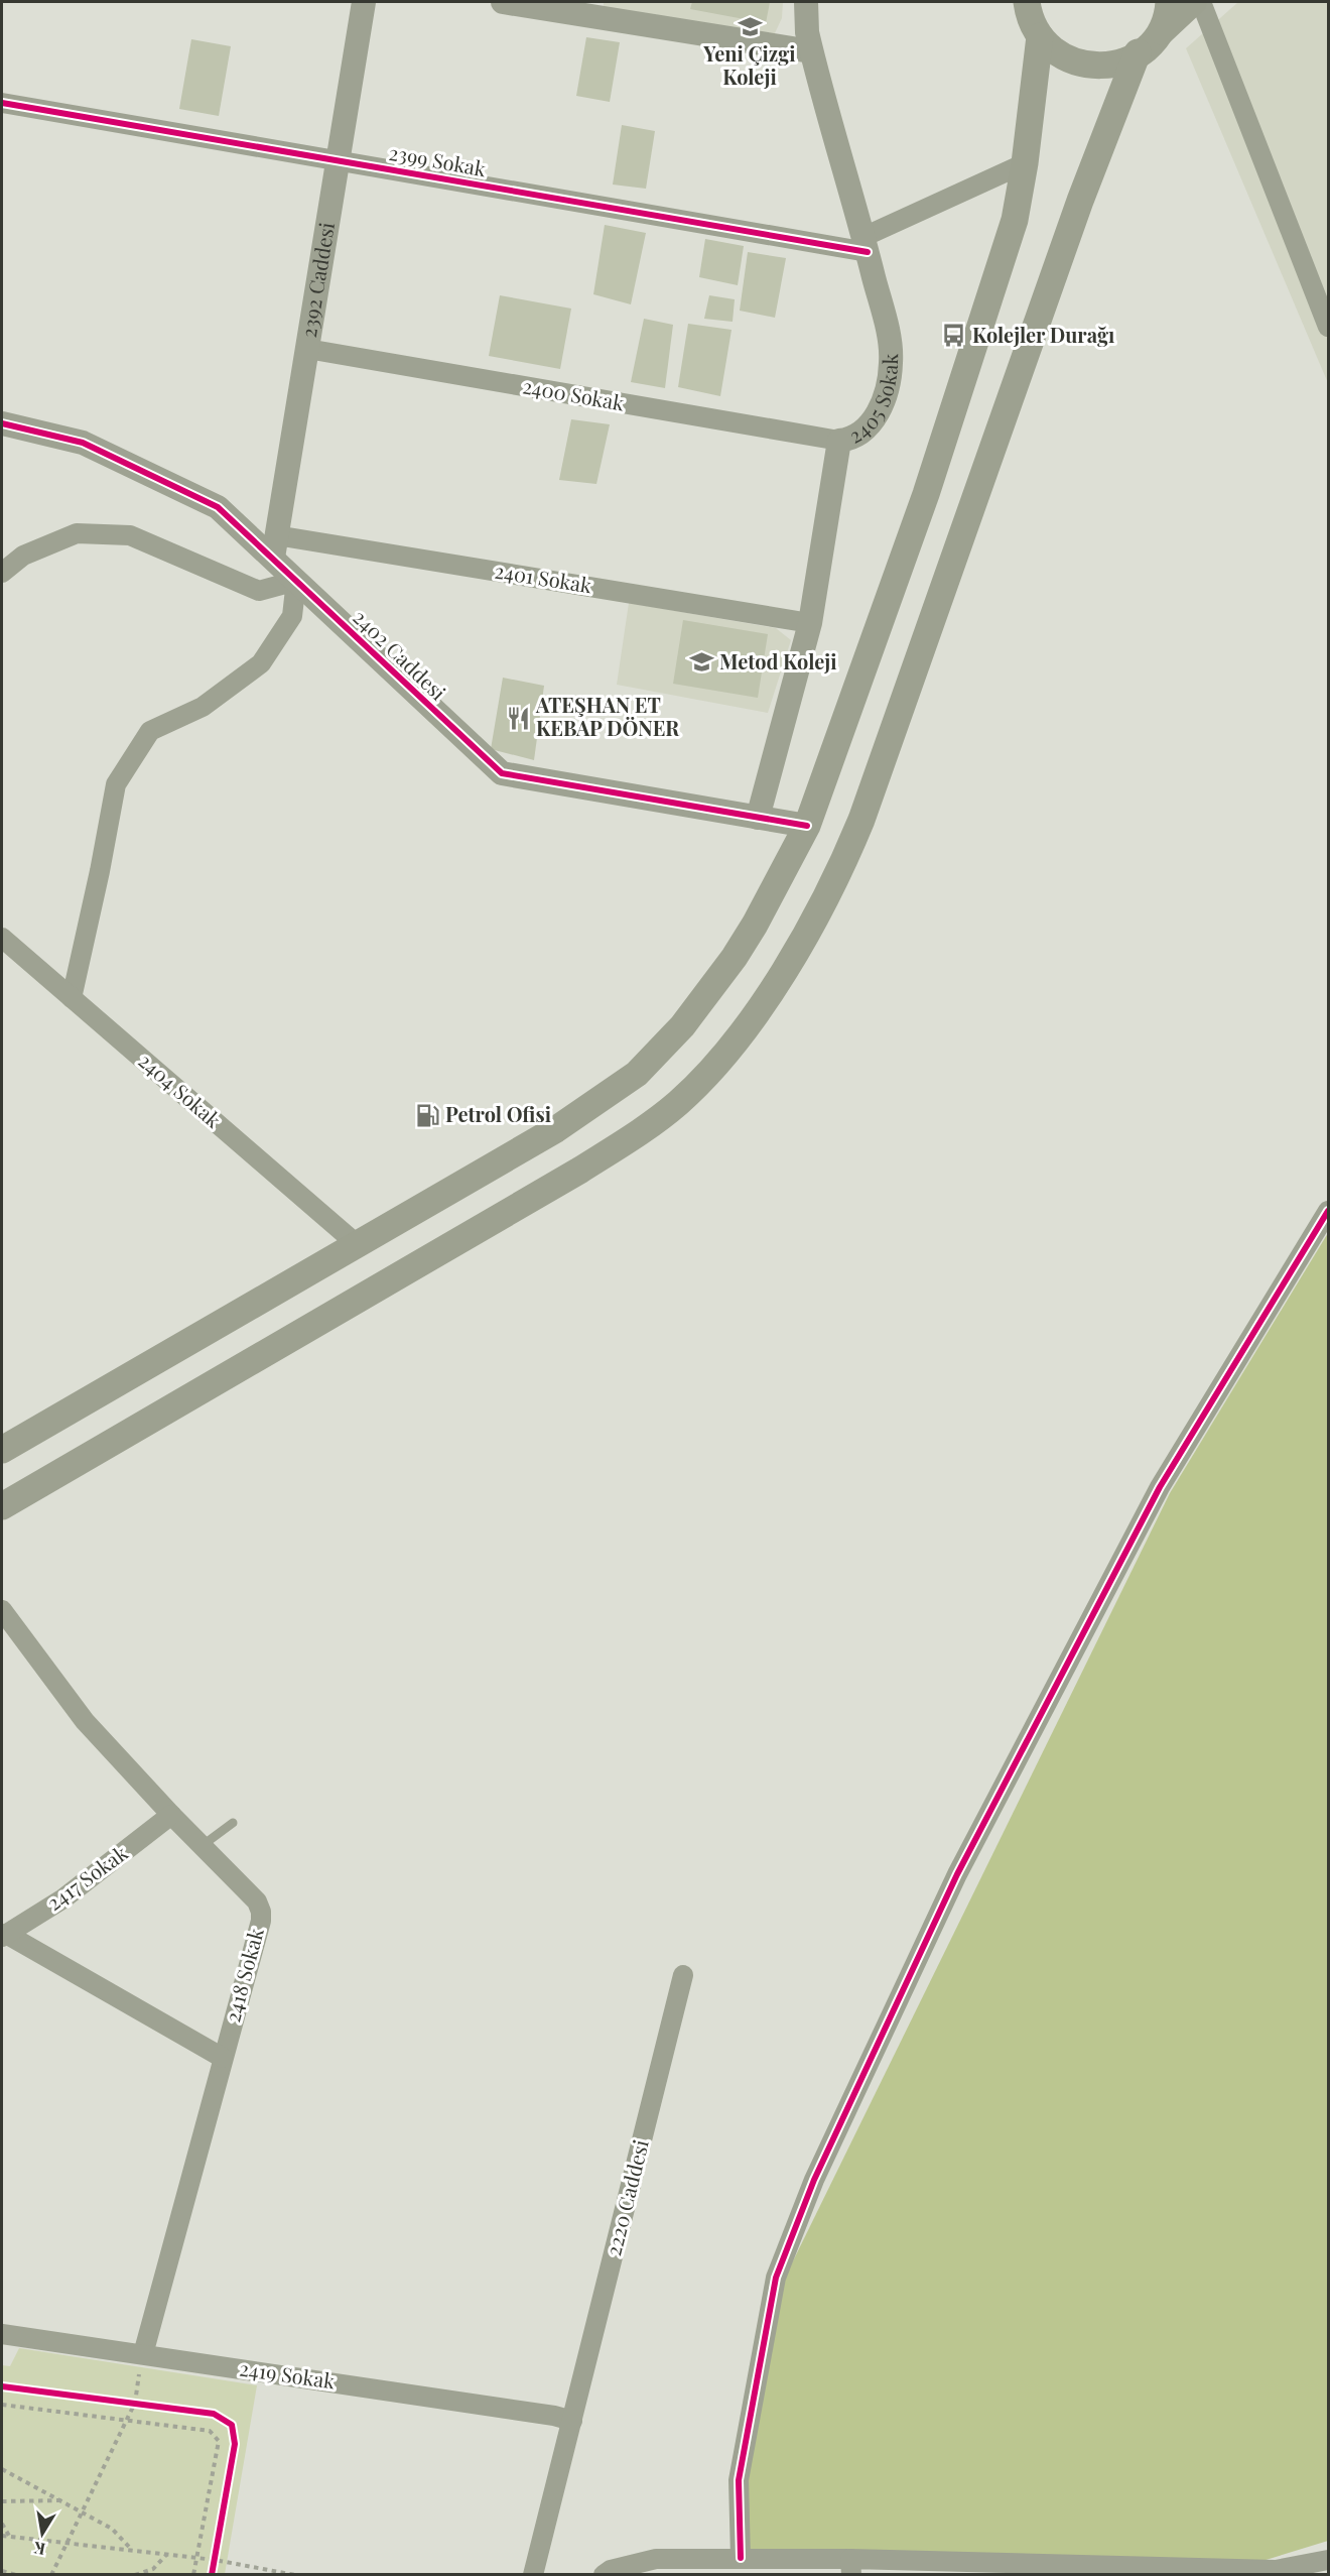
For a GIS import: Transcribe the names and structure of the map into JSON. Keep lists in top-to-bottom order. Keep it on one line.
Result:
{"streets":{"street":["2399 Sokak","2392 Caddesi","2405 Sokak","2400 Sokak","2401 Sokak","2402 Caddesi","2404 Sokak","2417 Sokak","2418 Sokak","2220 Caddesi","2419 Sokak"]},"crossings":[["2399 Sokak","2392 Caddesi"],["2399 Sokak","2405 Sokak"],["2392 Caddesi","2400 Sokak"],["2392 Caddesi","2401 Sokak"],["2392 Caddesi","2402 Caddesi"],["2405 Sokak","2400 Sokak"],["2405 Sokak","2401 Sokak"],["2405 Sokak","2402 Caddesi"],["2401 Sokak","2402 Caddesi"],["2417 Sokak","2418 Sokak"],["2418 Sokak","2419 Sokak"],["2220 Caddesi","2419 Sokak"]],"places":{"school or university":["Yeni Çizgi Koleji","Metod Koleji"],"bus stop":["Kolejler Durağı"],"restaurant":["ATEŞHAN ET KEBAP DÖNER"],"fuel station":["Petrol Ofisi"]},"north":"bottom"}
